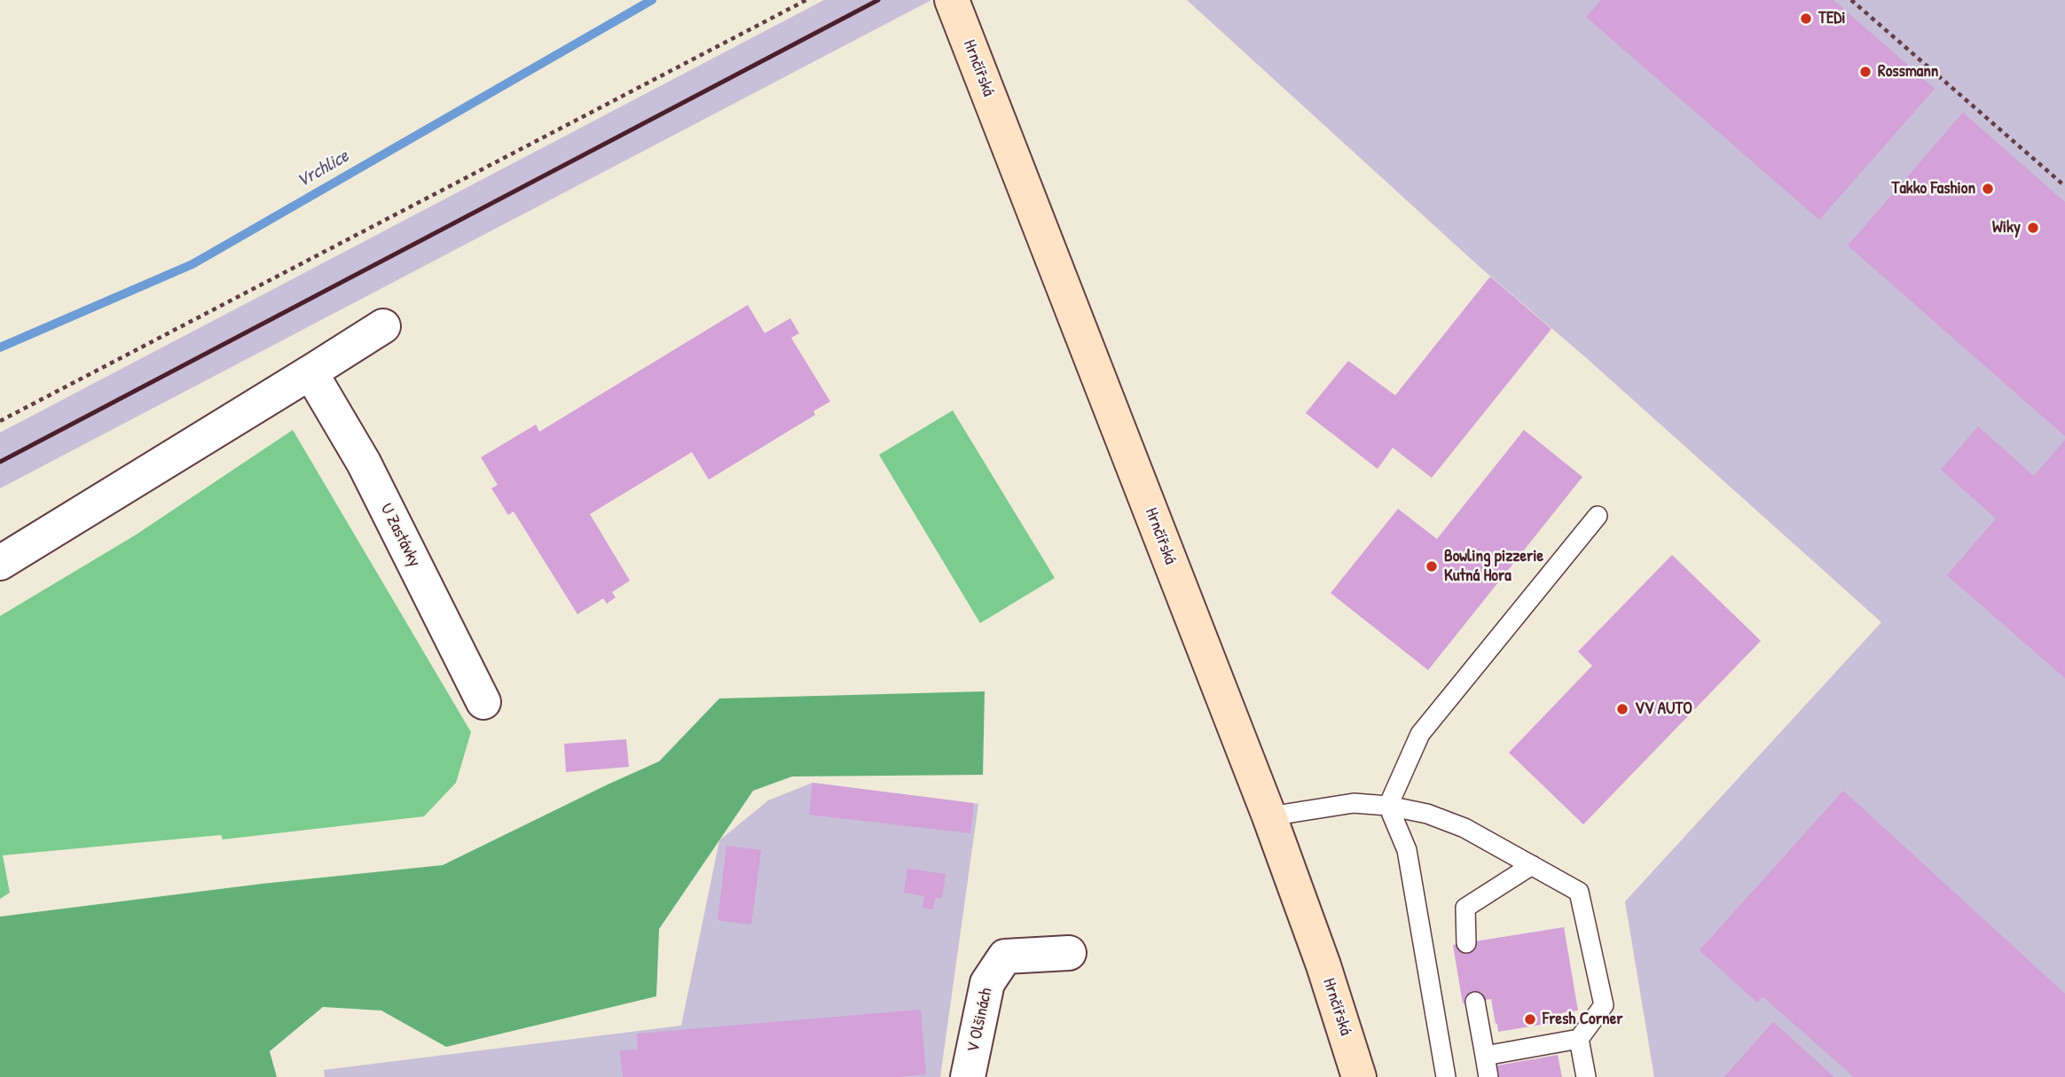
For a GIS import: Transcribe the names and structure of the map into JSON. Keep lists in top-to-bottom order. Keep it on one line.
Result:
{"streets":{"main road":["Hrnčířská"],"street":["U Zastávky","V Olšinách"]},"water":["Vrchlice"],"places":["TEDi","Rossmann","Takko Fashion","Wiky","Bowling pizzerie Kutná Hora","VV AUTO","Fresh Corner"]}
